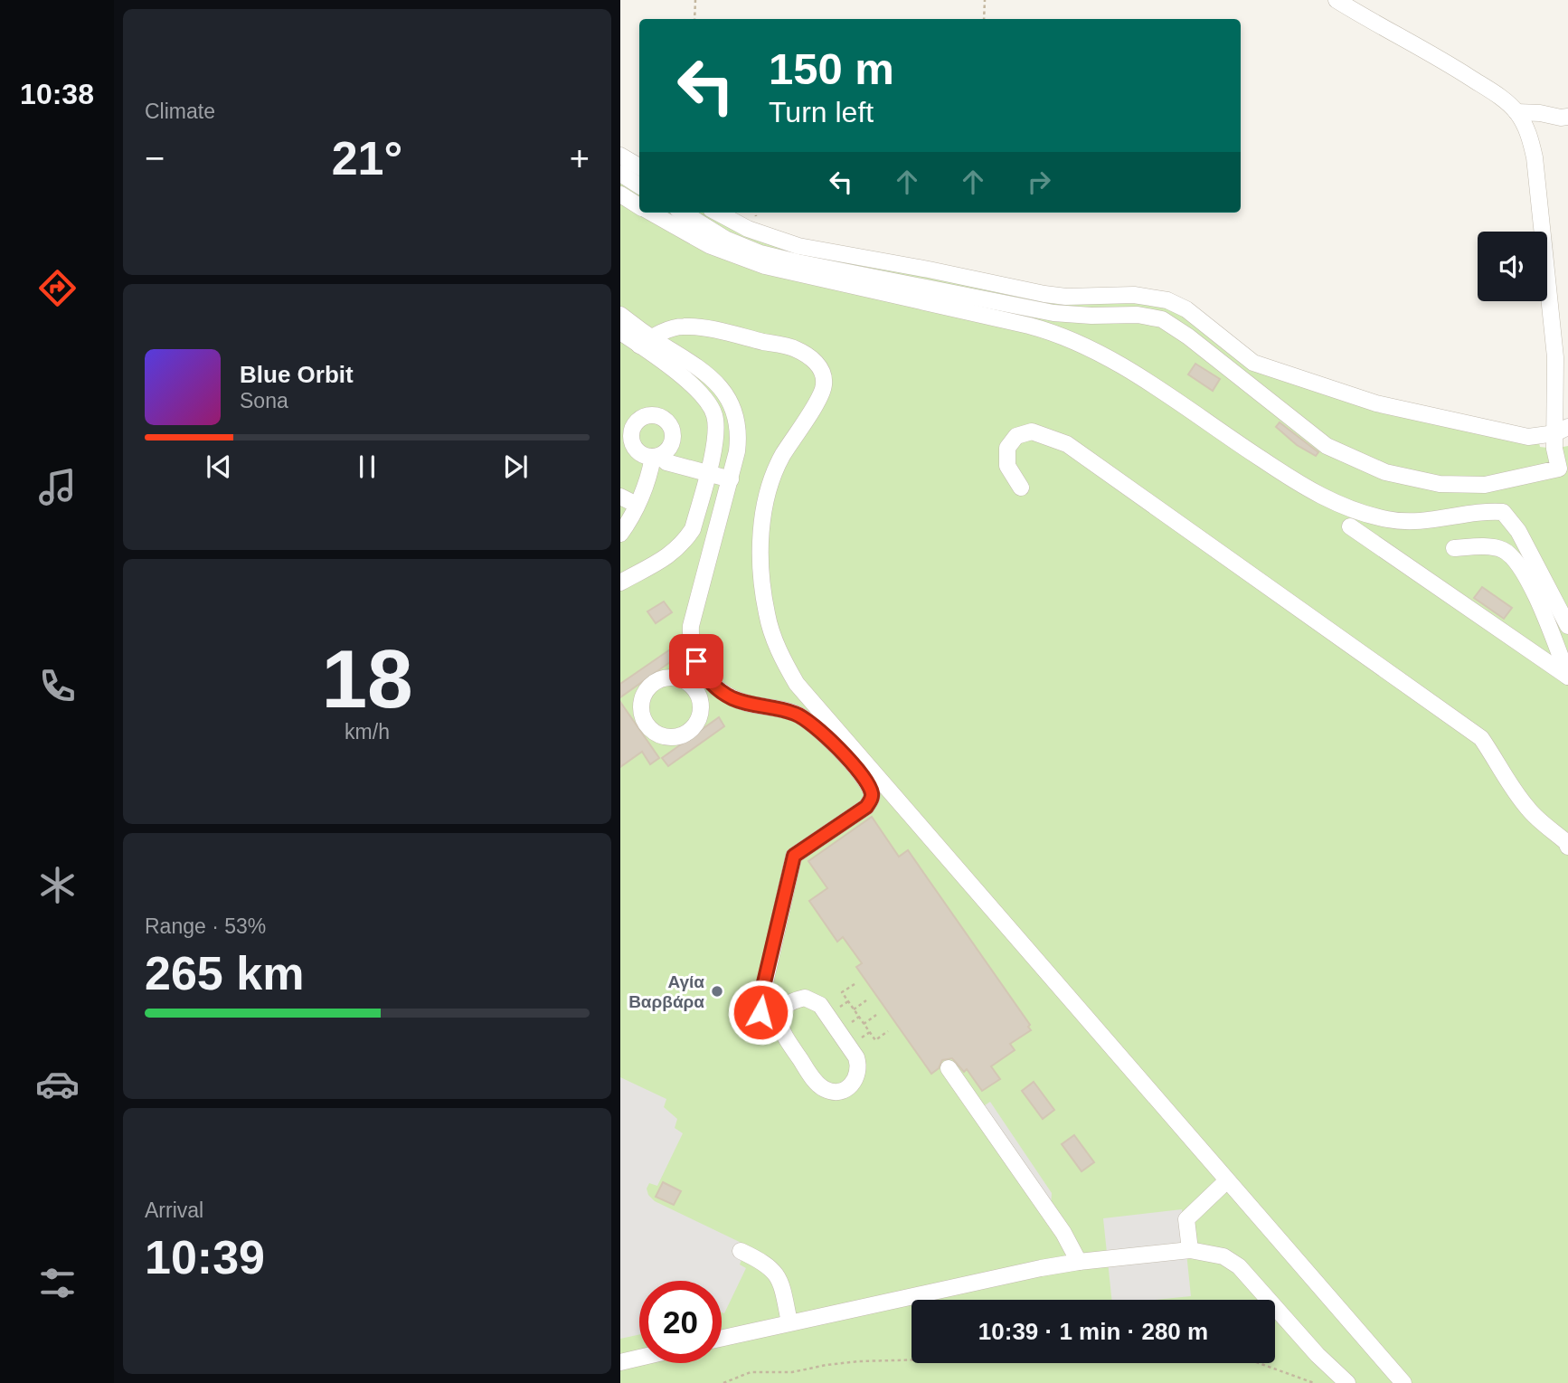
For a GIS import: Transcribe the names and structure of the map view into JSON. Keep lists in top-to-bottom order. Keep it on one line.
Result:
{"places":["Αγία Βαρβάρα"],"page":{"tabs":"10:38","tile":["Climate",["18","km/h"],["Range · 53%","265 km"],["Arrival","10:39"]],"turn":["150 m","Turn left"],"heat":["−","21°","+"],"song":["Blue Orbit","Sona"],"limit":"20","trip":"10:39 · 1 min · 280 m"}}
